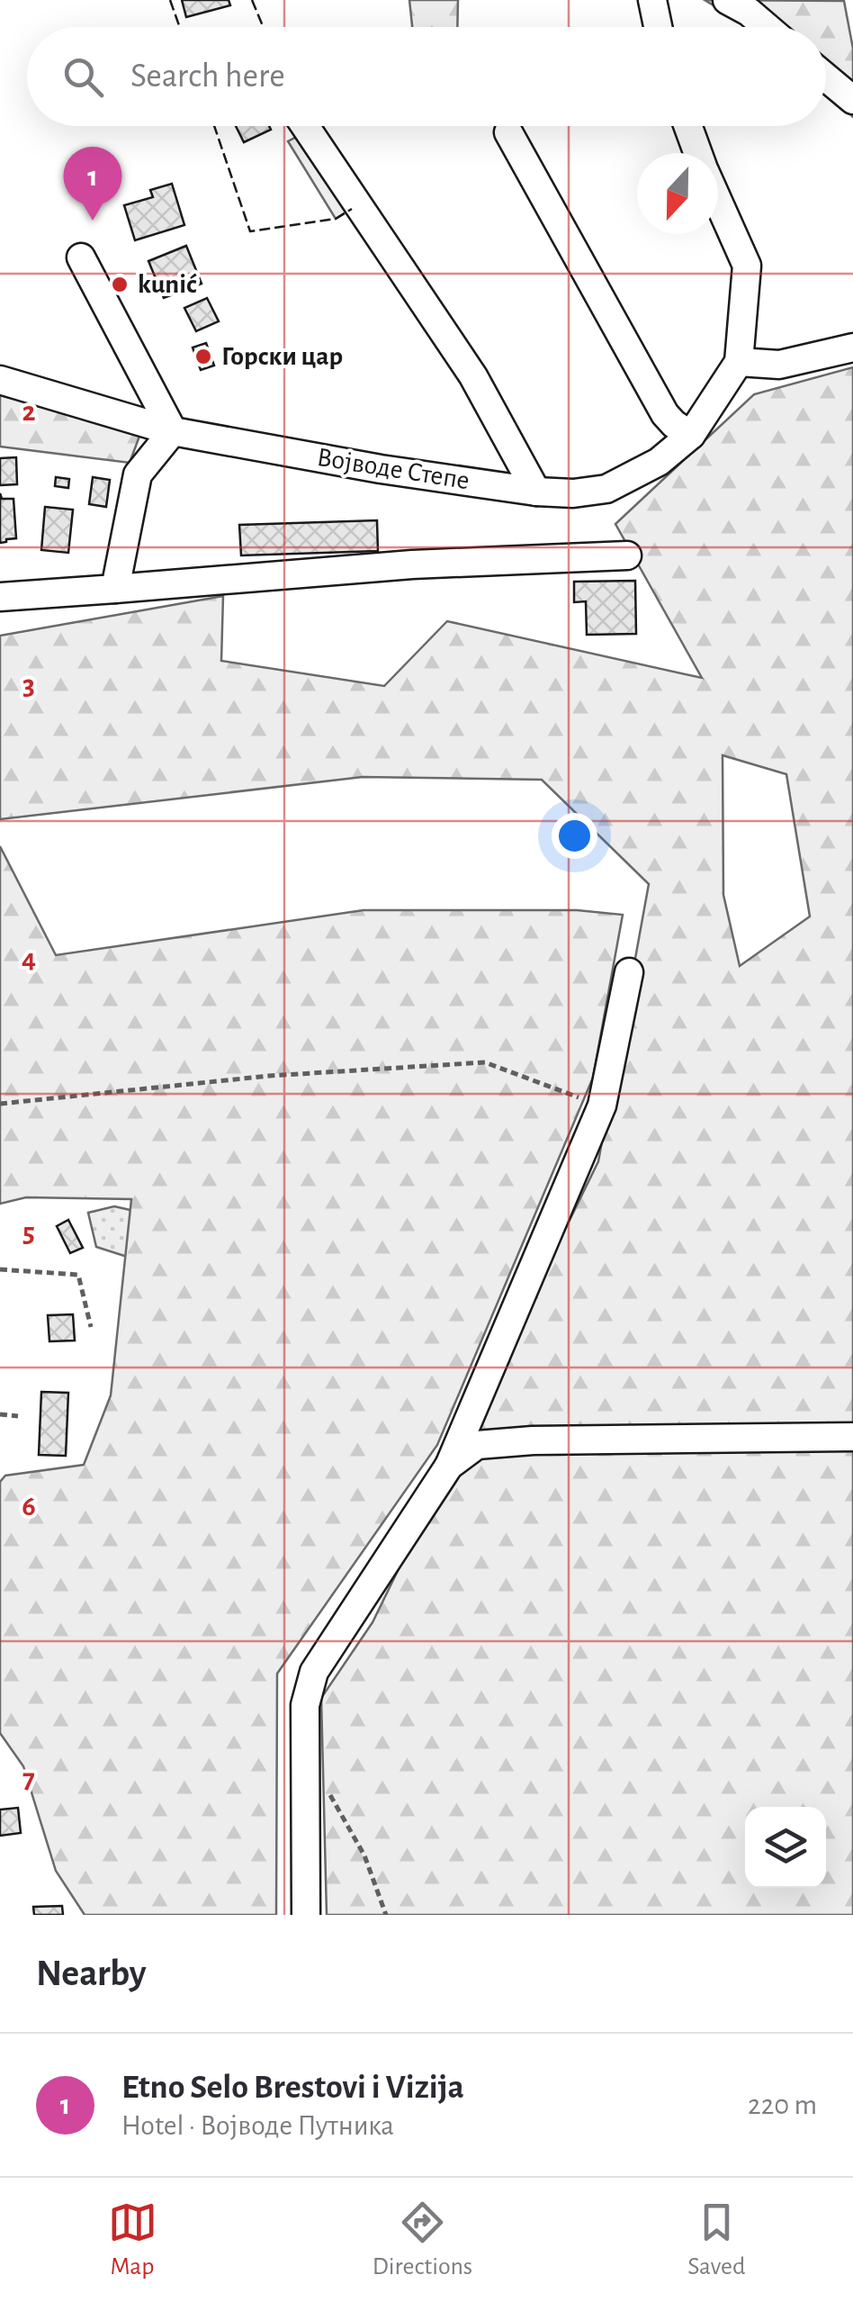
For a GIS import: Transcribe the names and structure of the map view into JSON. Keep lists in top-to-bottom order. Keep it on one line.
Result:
{"streets":{"street":["Војводе Степе"]},"places":["kunić","Горски цар"],"north":"bottom","page":{"search":"Search here","pins":"1","heading":"Nearby","list":[{"mark":"1","name":"Etno Selo Brestovi i Vizija","note":"Hotel · Војводе Путника","value":"220 m"}],"nav":["Map","Directions","Saved"]},"grid":{"rows":["2","3","4","5","6","7"]}}
